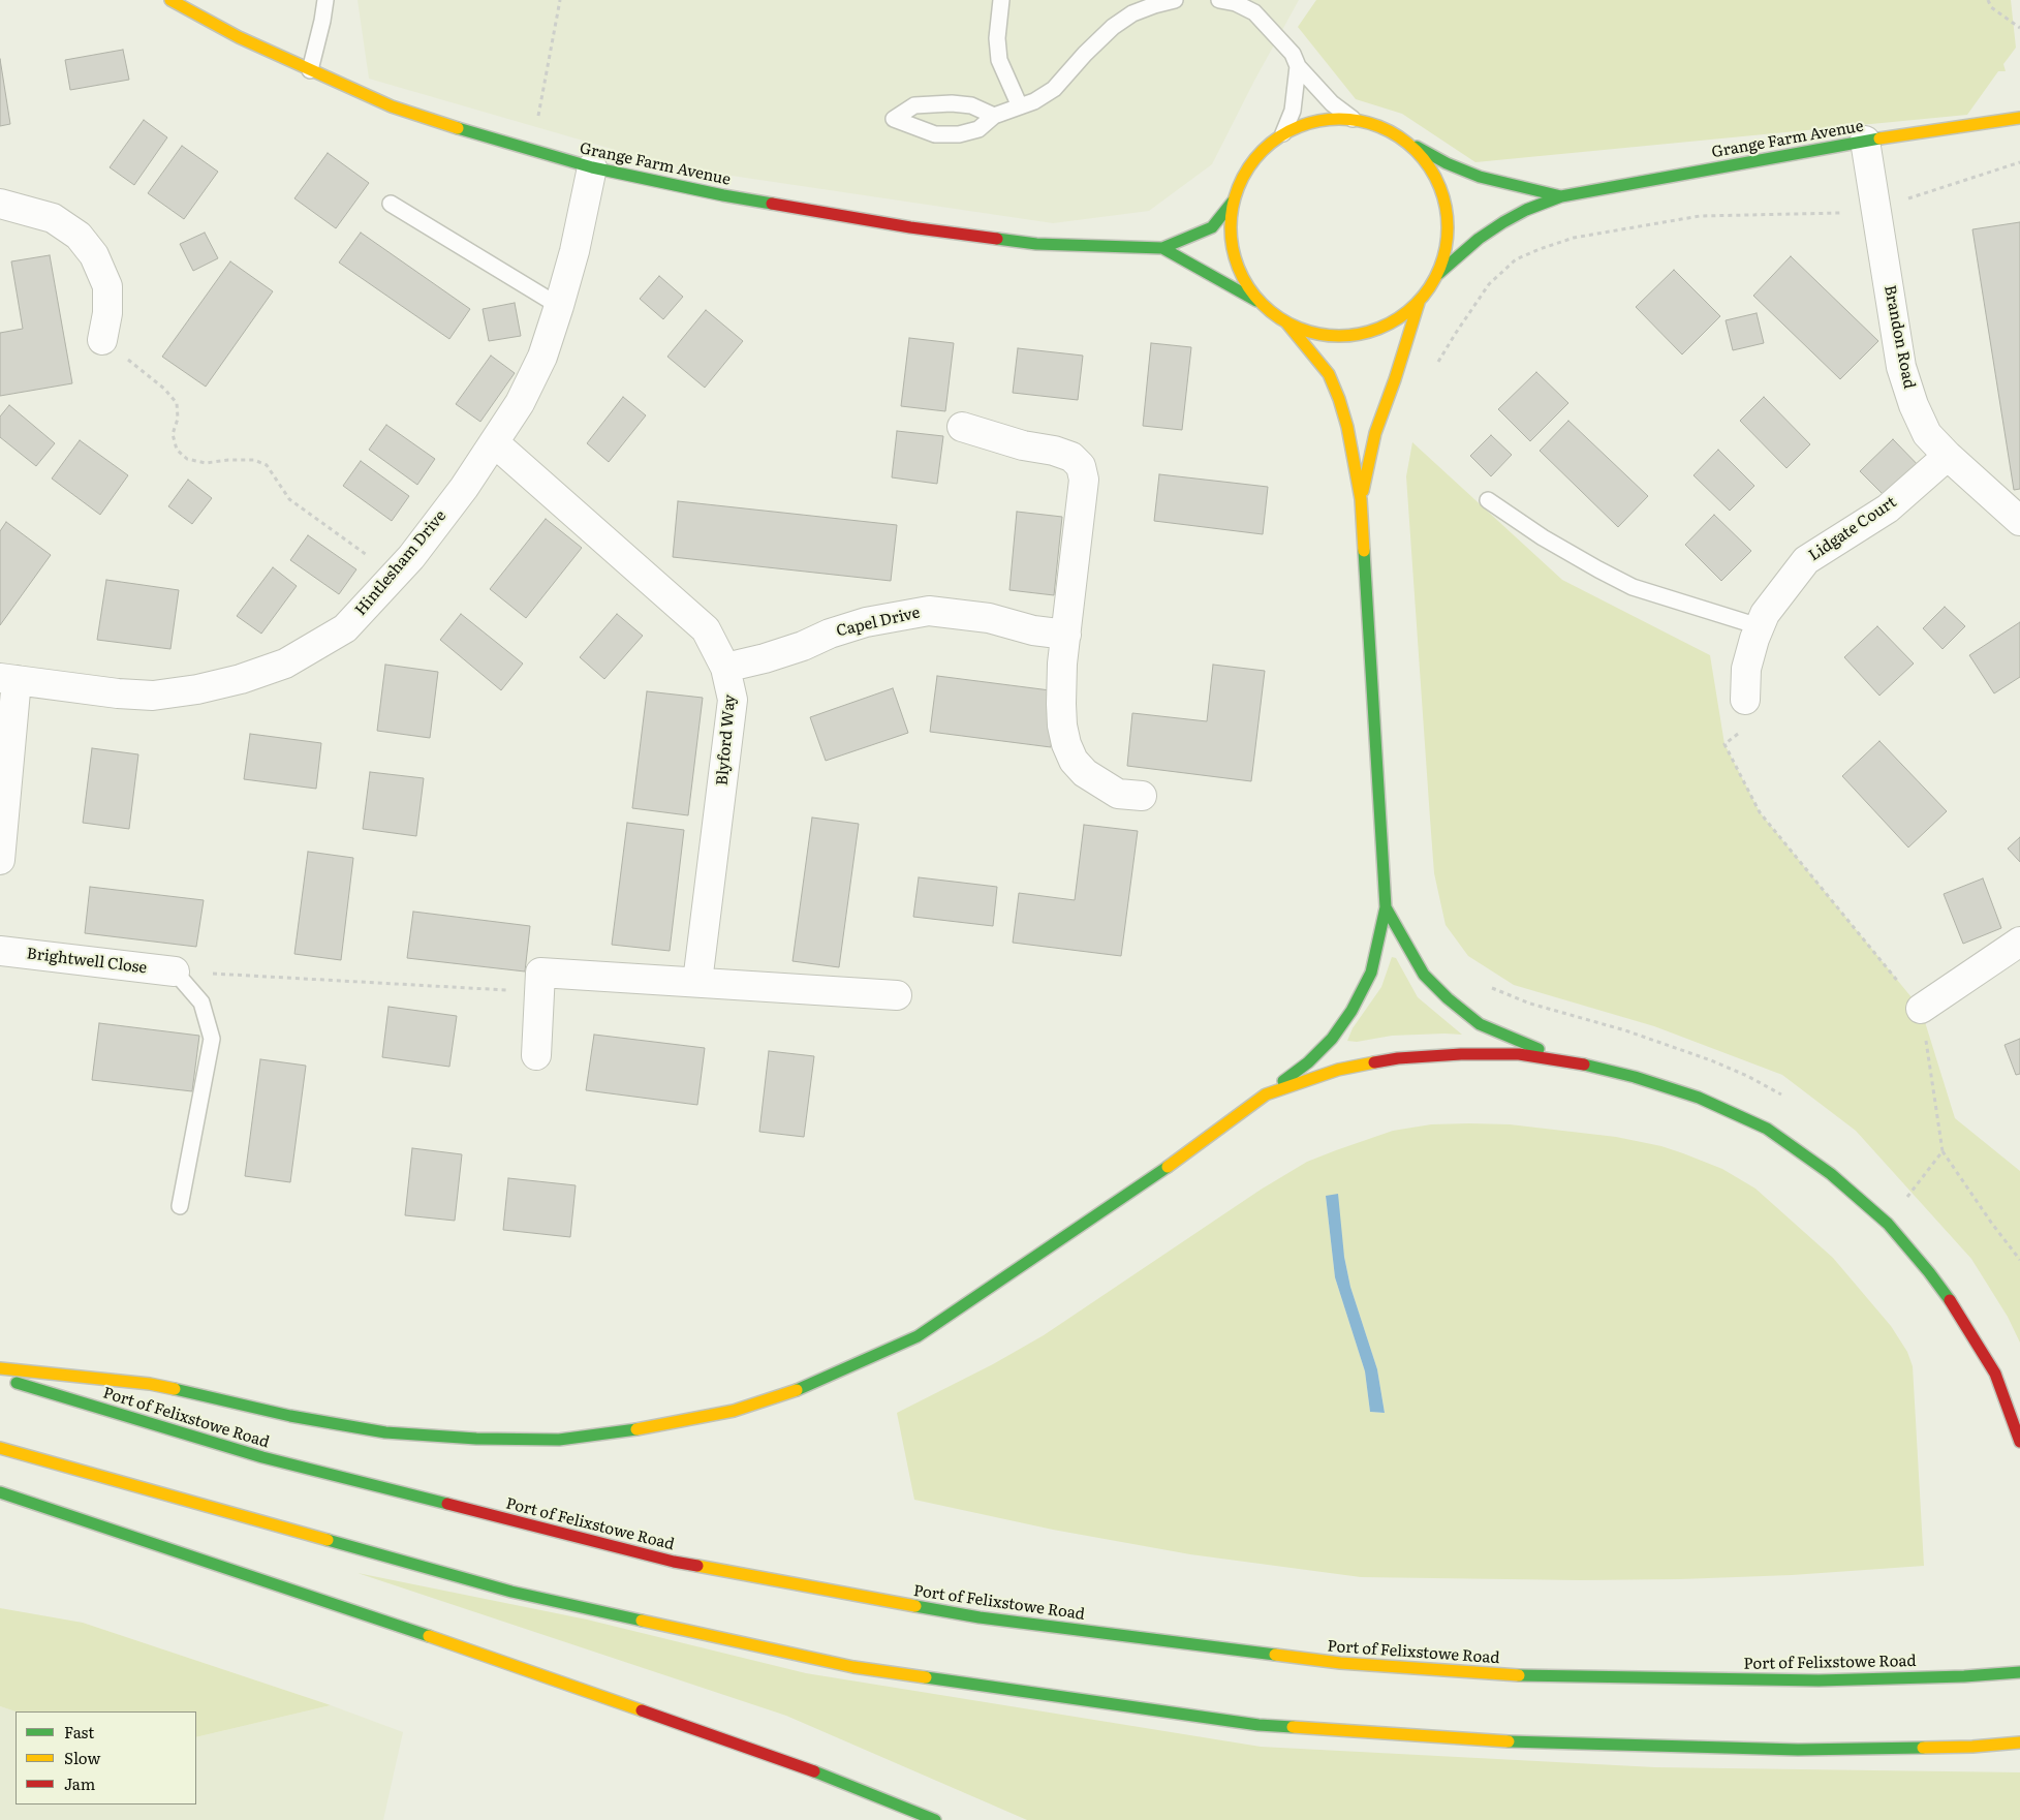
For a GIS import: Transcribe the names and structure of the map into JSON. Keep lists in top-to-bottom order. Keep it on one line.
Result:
{"streets":{"main road":["Grange Farm Avenue","Port of Felixstowe Road"],"street":["Brandon Road","Lidgate Court","Hintlesham Drive","Capel Drive","Blyford Way","Brightwell Close"]},"crossings":[["Grange Farm Avenue","Brandon Road"],["Grange Farm Avenue","Hintlesham Drive"],["Brandon Road","Lidgate Court"],["Hintlesham Drive","Blyford Way"],["Capel Drive","Blyford Way"]],"legend":["Fast","Slow","Jam"]}
